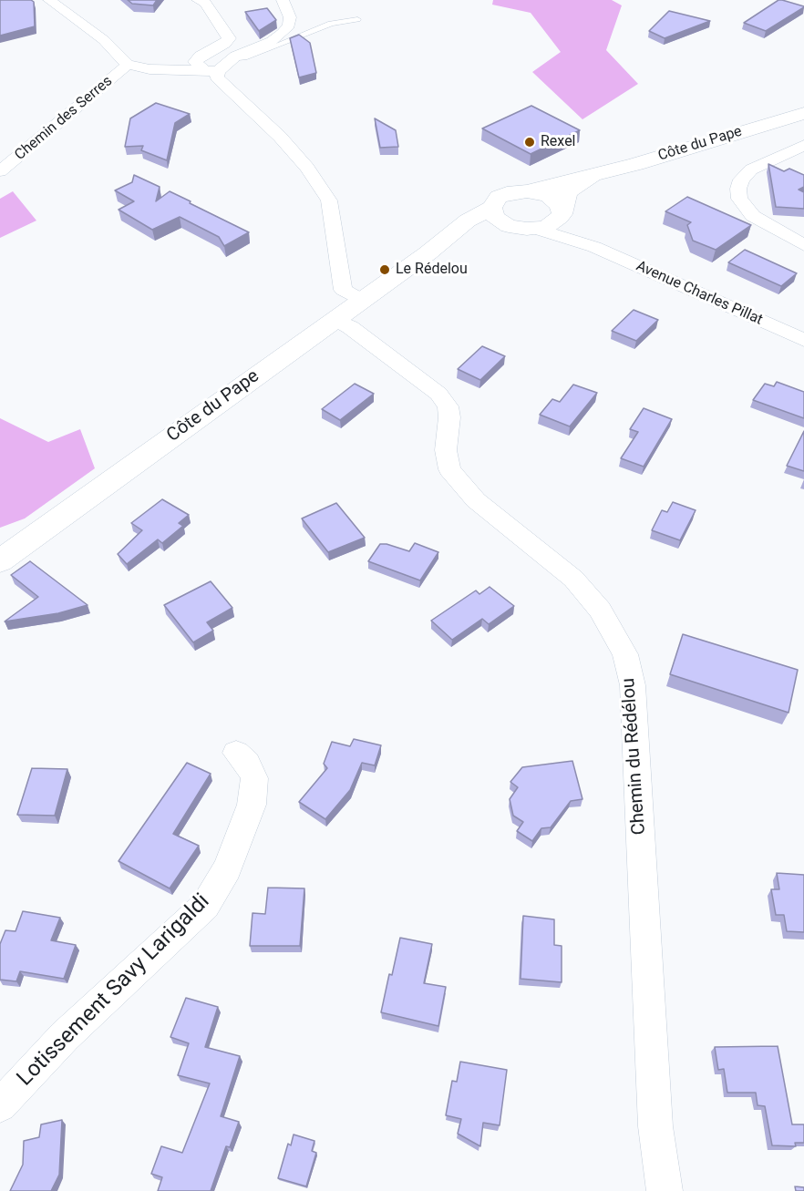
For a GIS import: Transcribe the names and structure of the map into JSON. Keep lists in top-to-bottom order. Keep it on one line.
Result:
{"streets":{"main road":["Côte du Pape"],"street":["Chemin des Serres","Avenue Charles Pillat","Chemin du Rédélou","Lotissement Savy Larigaldi"]},"crossings":[["Côte du Pape","Avenue Charles Pillat"],["Côte du Pape","Chemin du Rédélou"]],"places":["Rexel","Le Rédelou"]}
